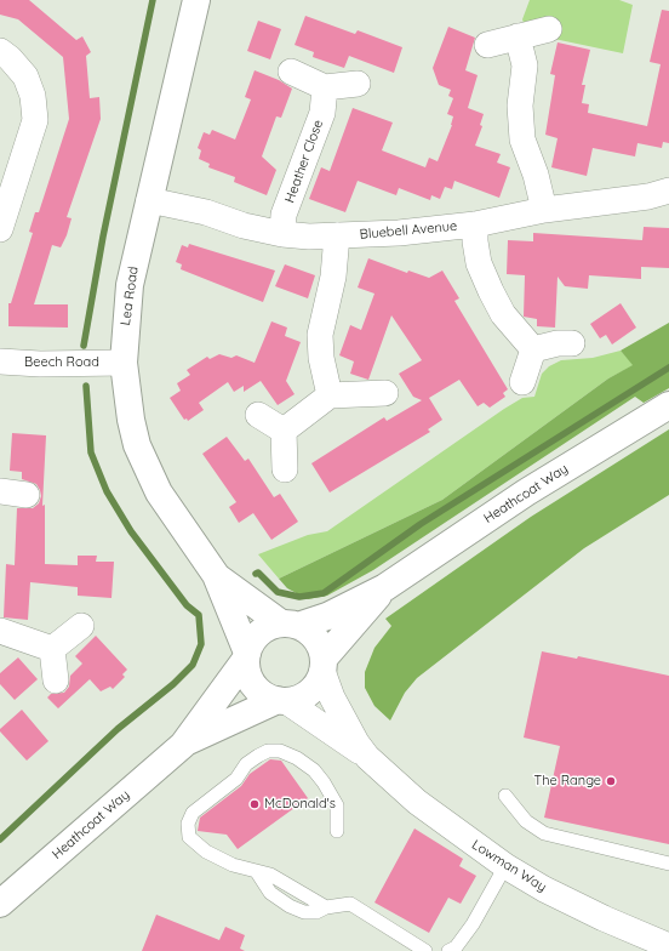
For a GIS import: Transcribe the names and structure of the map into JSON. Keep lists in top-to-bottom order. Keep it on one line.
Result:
{"streets":{"main road":["Lea Road","Heathcoat Way"],"street":["Heather Close","Bluebell Avenue","Beech Road","Lowman Way"]},"crossings":[["Heather Close","Bluebell Avenue"],["Bluebell Avenue","Lea Road"],["Lea Road","Beech Road"],["Lea Road","Heathcoat Way"],["Lea Road","Lowman Way"],["Heathcoat Way","Lowman Way"]],"places":["The Range","McDonald's"]}
